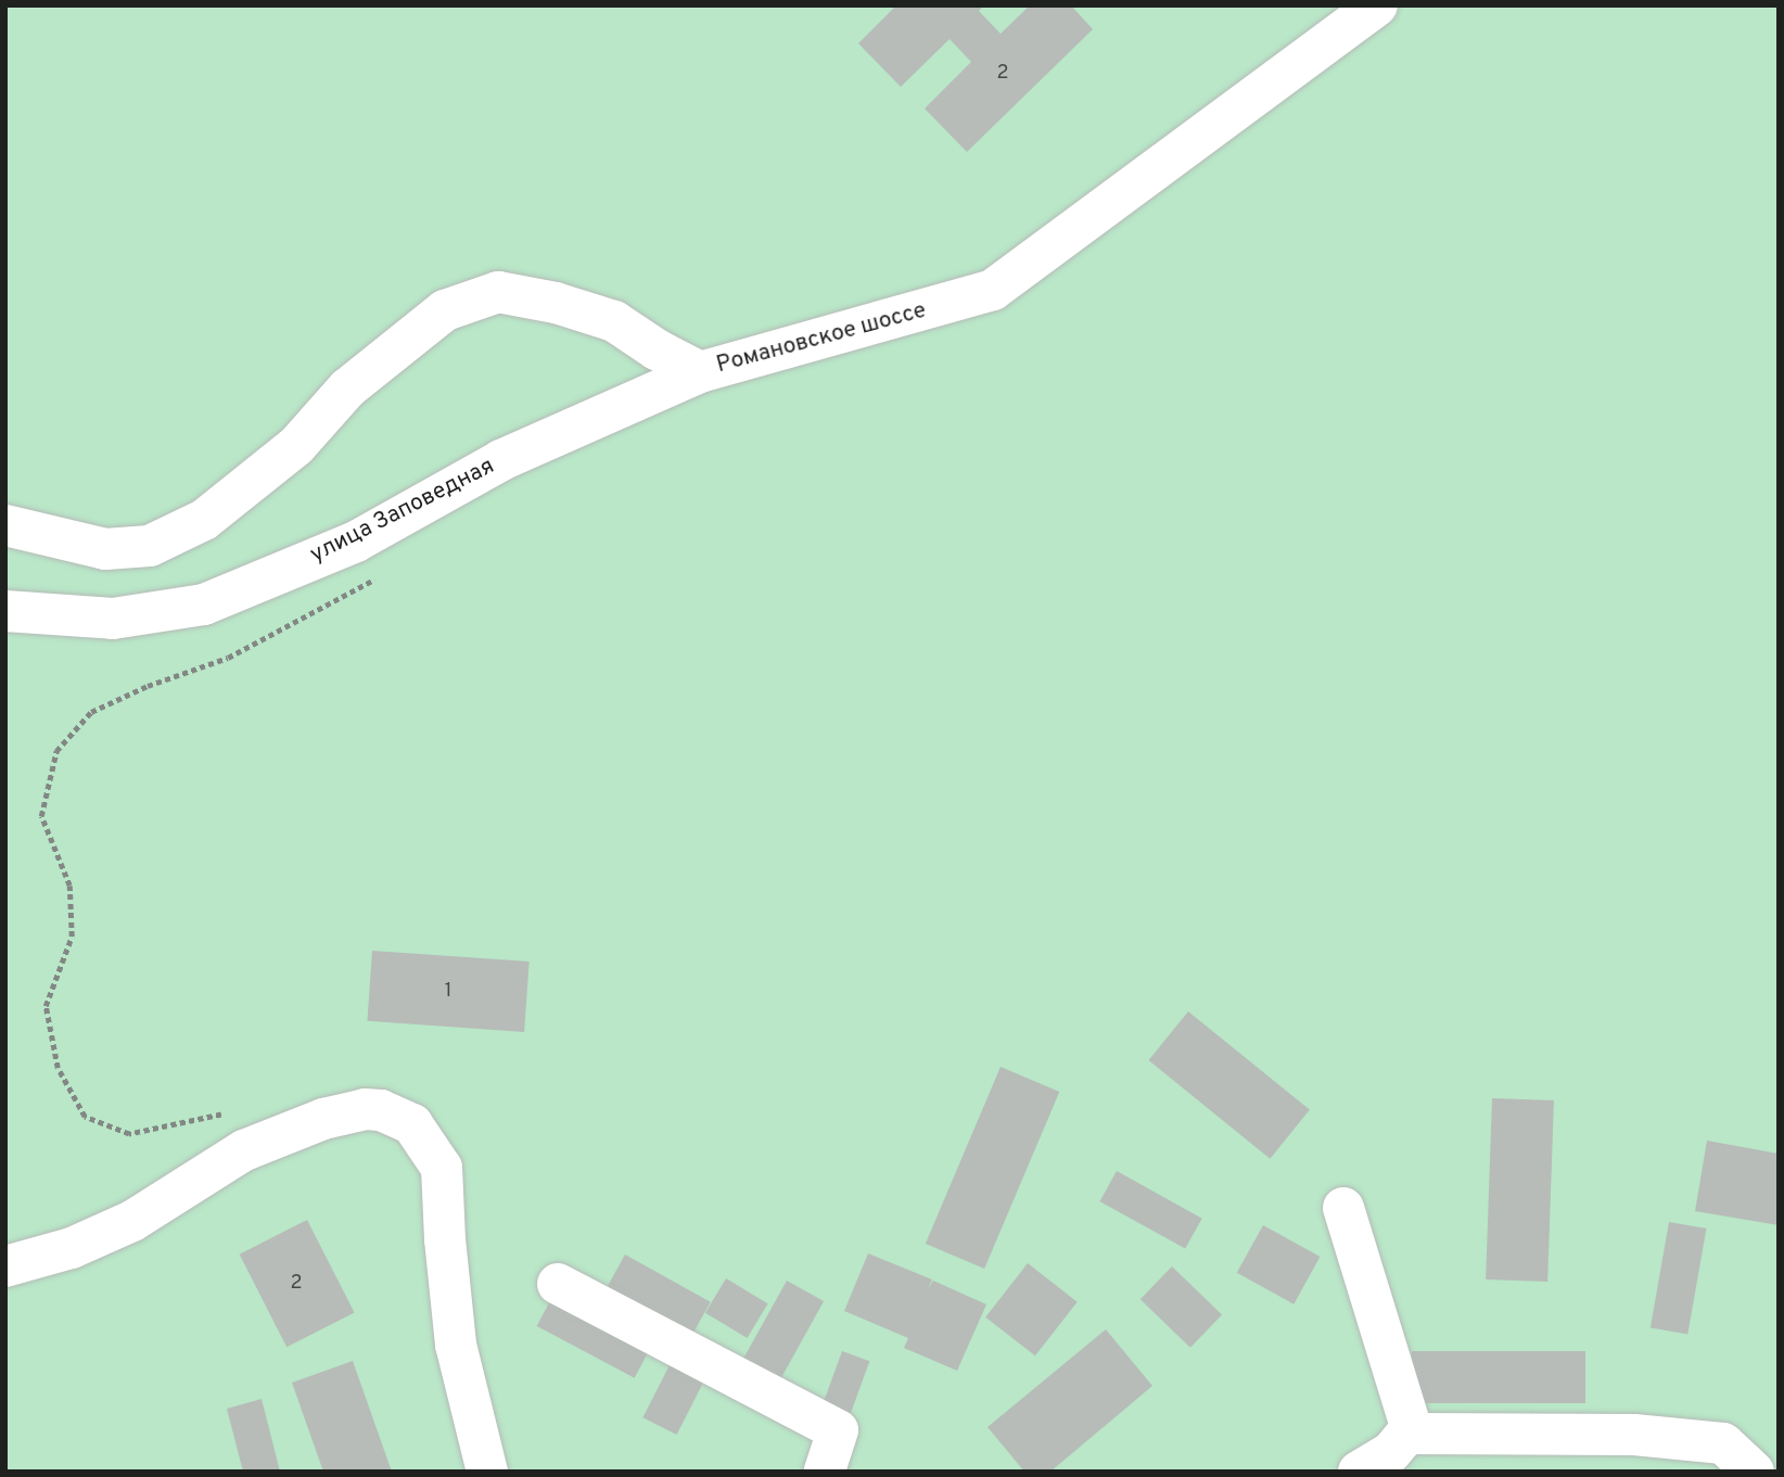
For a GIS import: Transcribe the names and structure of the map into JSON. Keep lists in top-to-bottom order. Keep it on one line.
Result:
{"streets":{"street":["Романовское шоссе","улица Заповедная"]},"crossings":[["Романовское шоссе","улица Заповедная"]],"house_numbers":["2","1","2"]}
